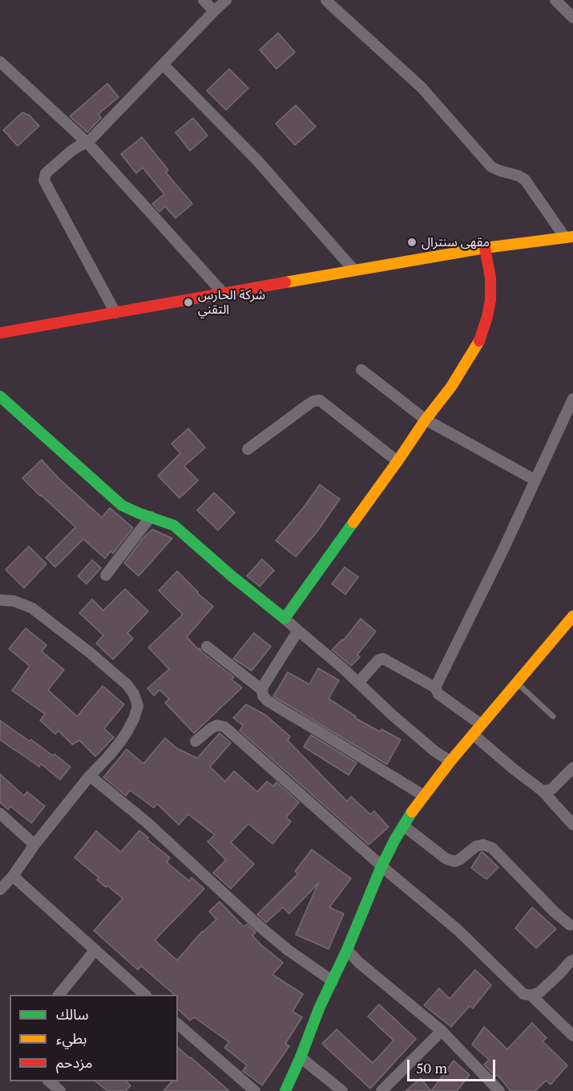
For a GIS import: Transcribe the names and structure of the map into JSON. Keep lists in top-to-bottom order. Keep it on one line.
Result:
{"places":["مقهى سنترال","شركة الحارس التقني"],"legend":["سالك","بطيء","مزدحم"],"scale_bar":"50 m"}
